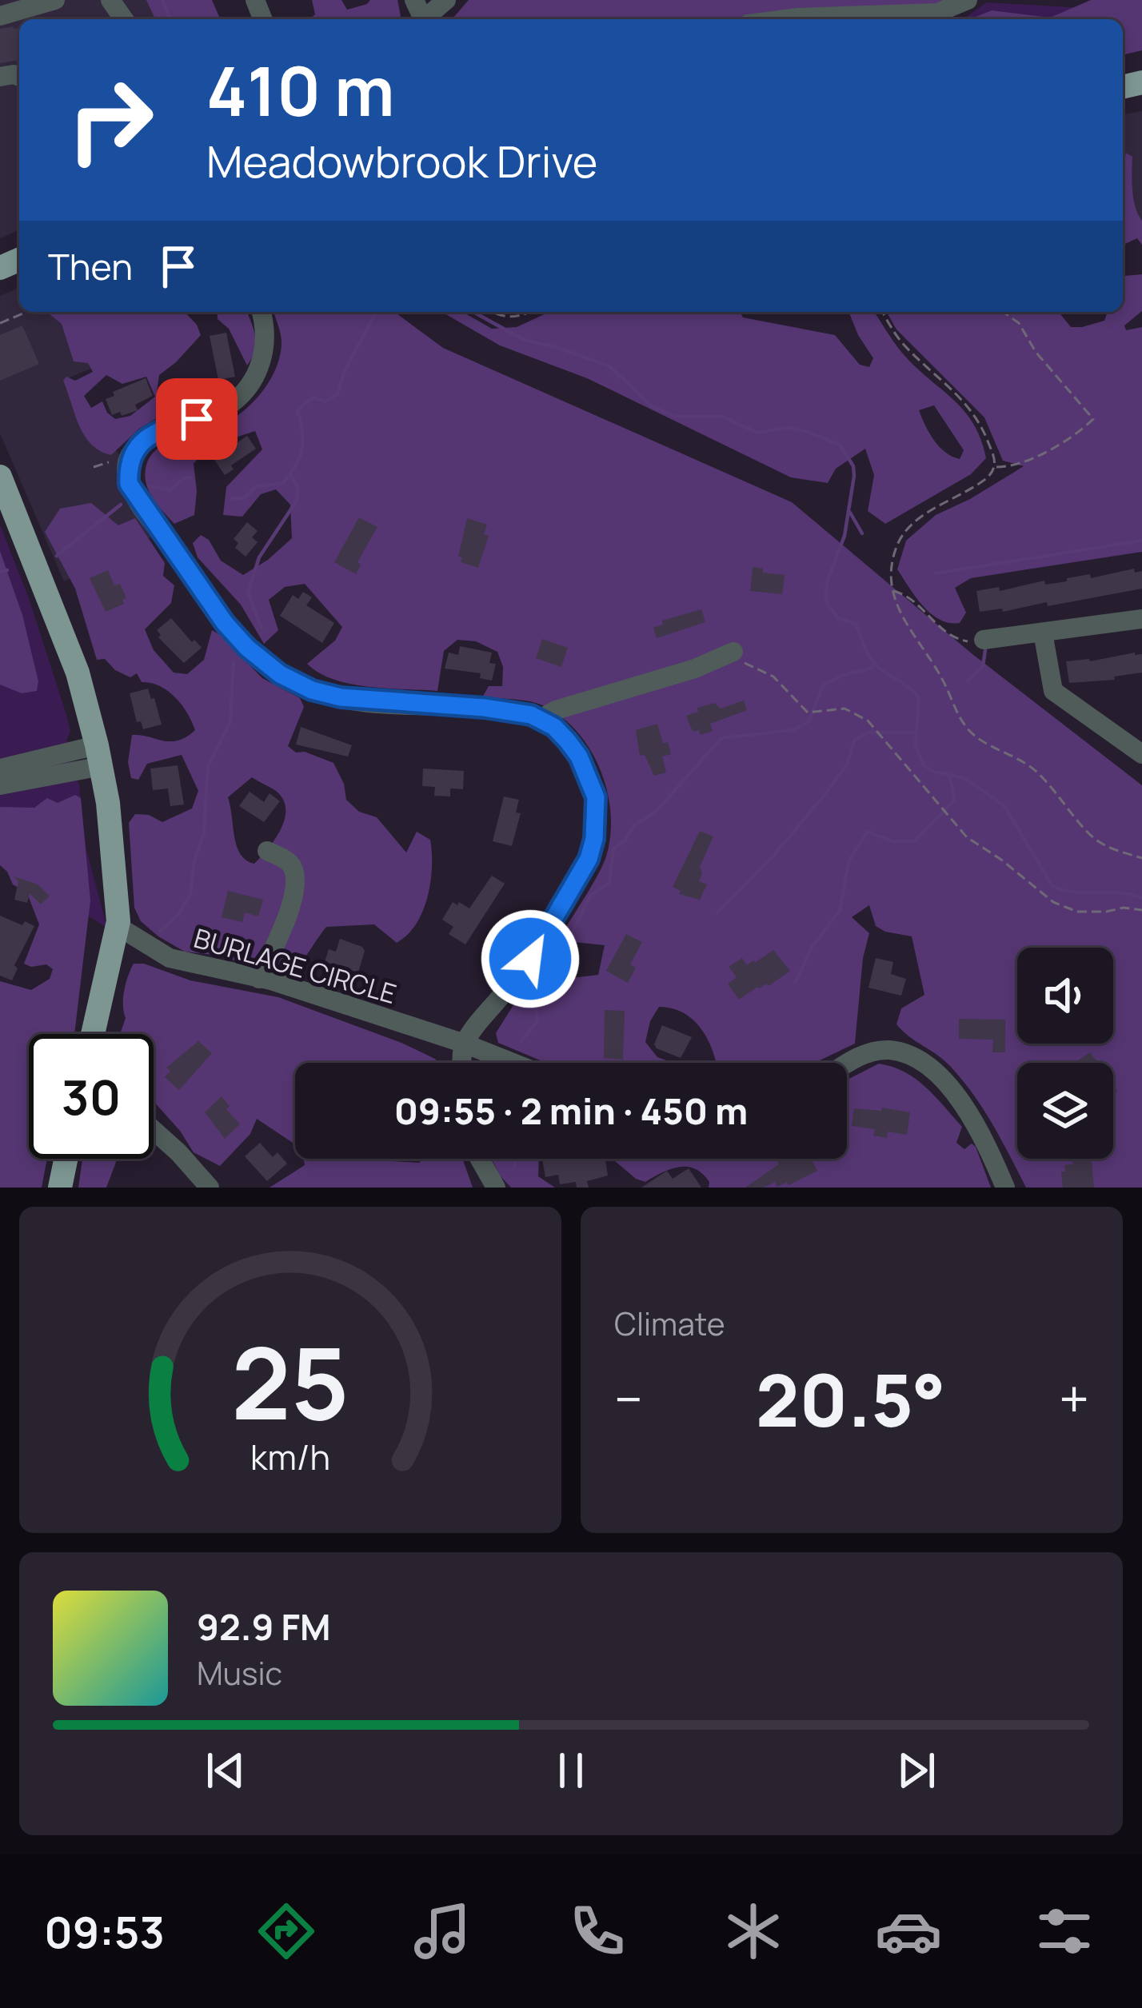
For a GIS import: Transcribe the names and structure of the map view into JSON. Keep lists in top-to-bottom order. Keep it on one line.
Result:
{"streets":{"street":["BURLAGE CIRCLE"]},"page":{"turn":["410 m","Meadowbrook Drive"],"then":"Then","limit":"30","trip":"09:55 · 2 min · 450 m","tile":"Climate","heat":["−","20.5°","+"],"song":["92.9 FM","Music"],"tabs":"09:53","gauge":["25","km/h"]}}
